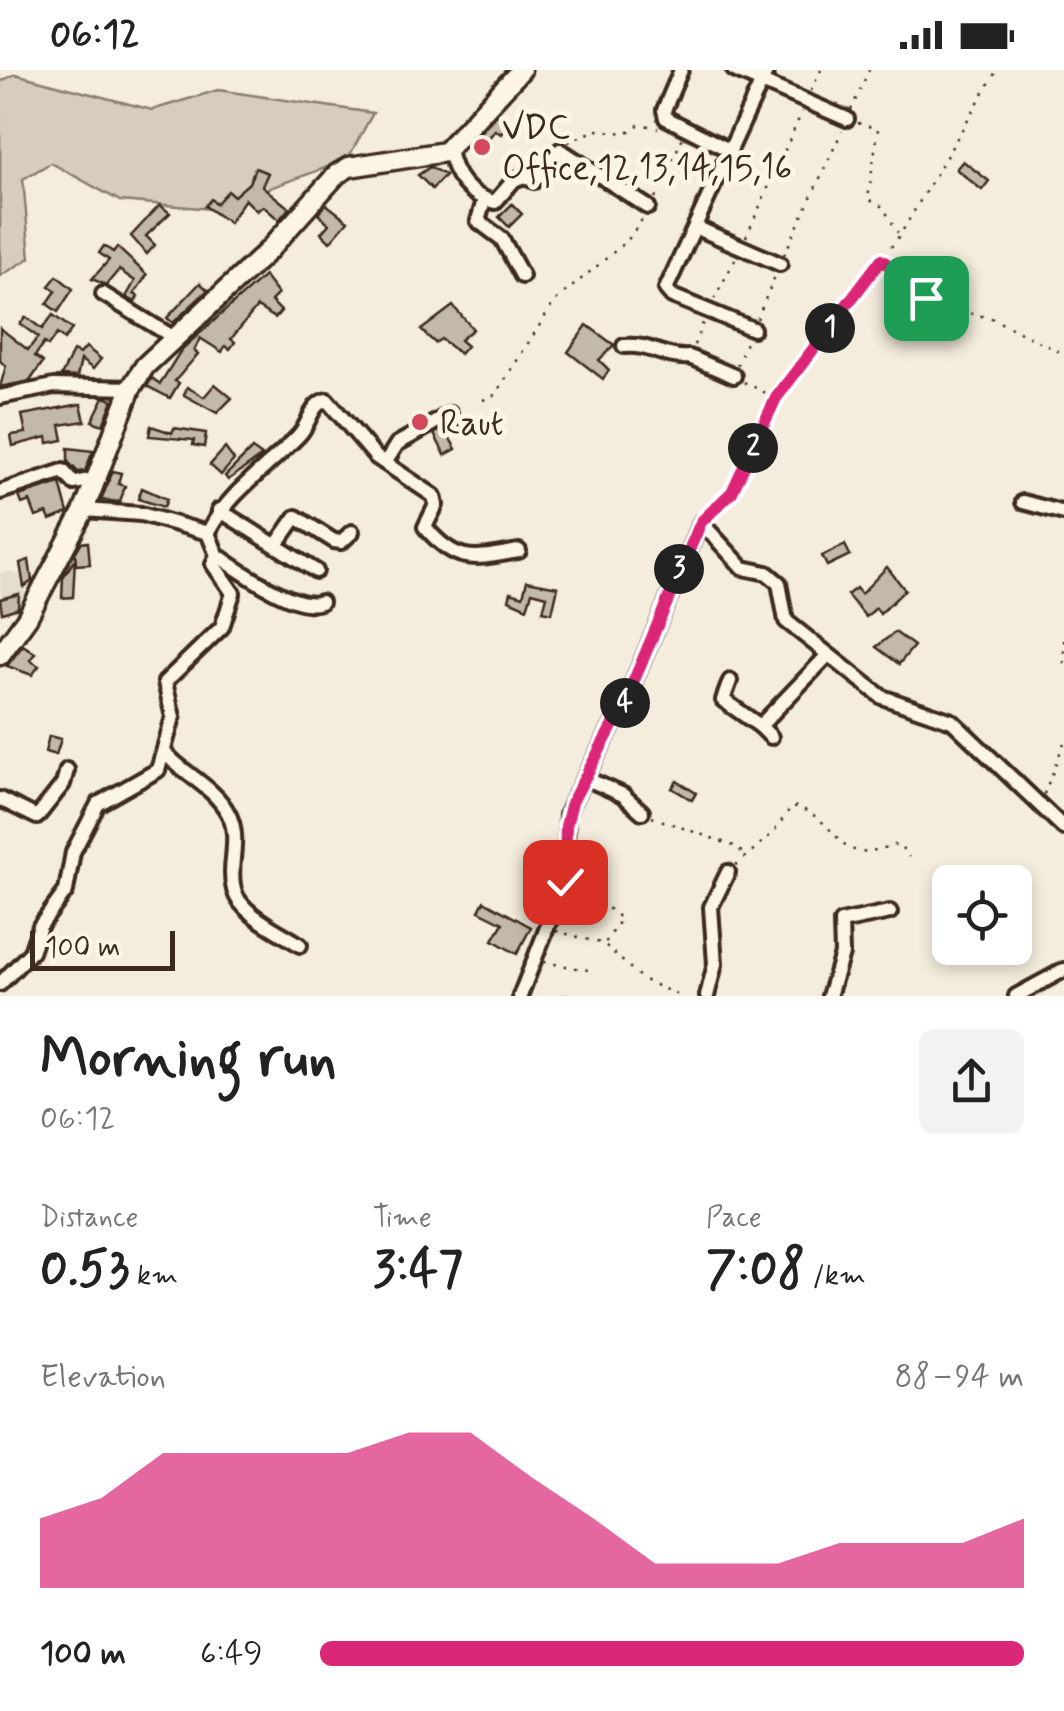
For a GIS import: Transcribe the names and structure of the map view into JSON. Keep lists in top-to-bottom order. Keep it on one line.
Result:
{"places":["VDC Office,12,13,14,15,16","Raut"],"scale_bar":"100 m","page":{"status":"06:12","pins":["1","2","3","4"],"scale":"100 m","heading":["Morning run","06:12"],"stats":[["Distance","0.53 km"],["Time","3:47"],["Pace","7:08 /km"]],"chart":["Elevation","88–94 m"],"list":[{"name":"100 m","note":"6:49"}]}}
